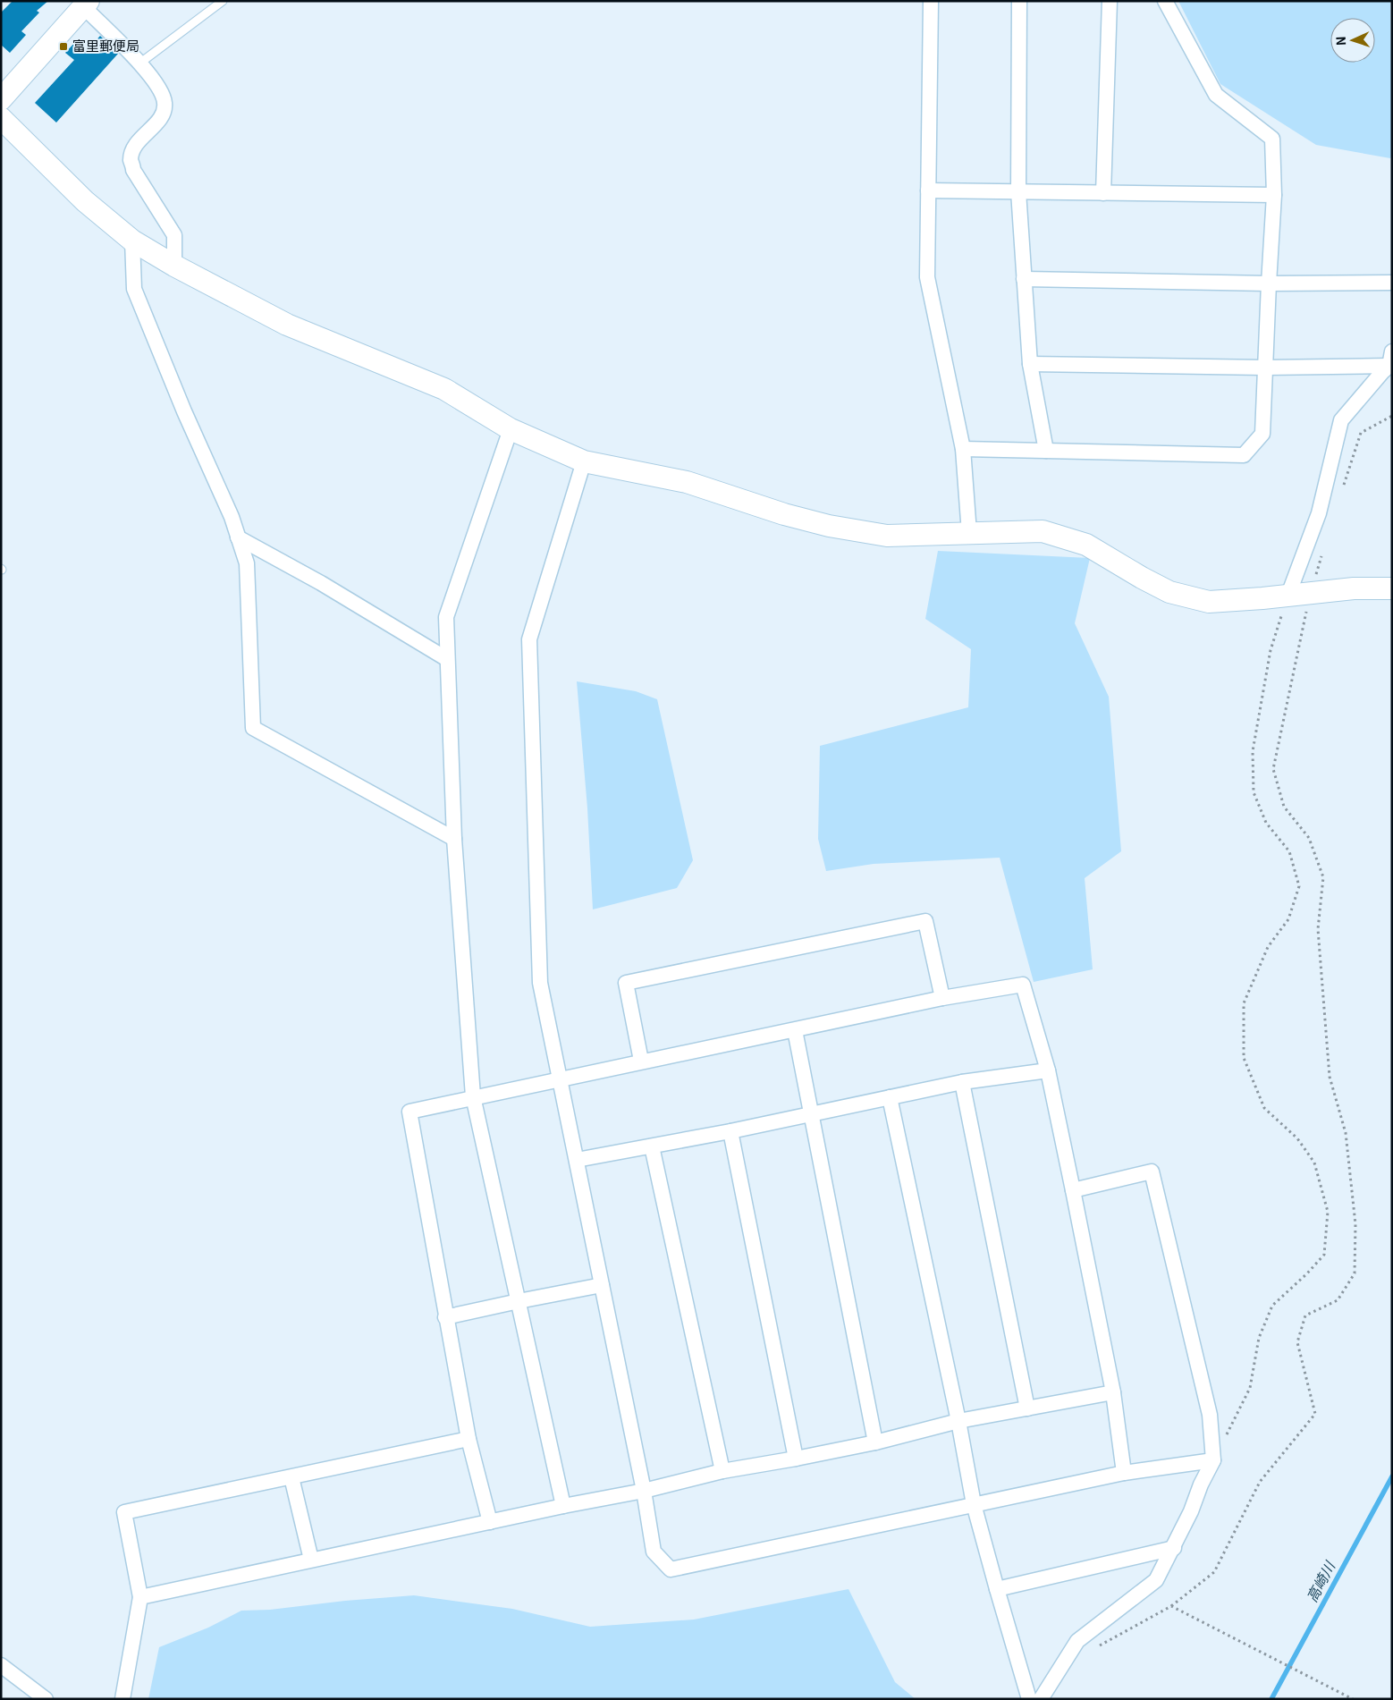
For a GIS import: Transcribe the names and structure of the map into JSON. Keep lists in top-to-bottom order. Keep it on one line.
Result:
{"water":["高崎川"],"places":{"transit":["富里郵便局"]},"north":"left"}
